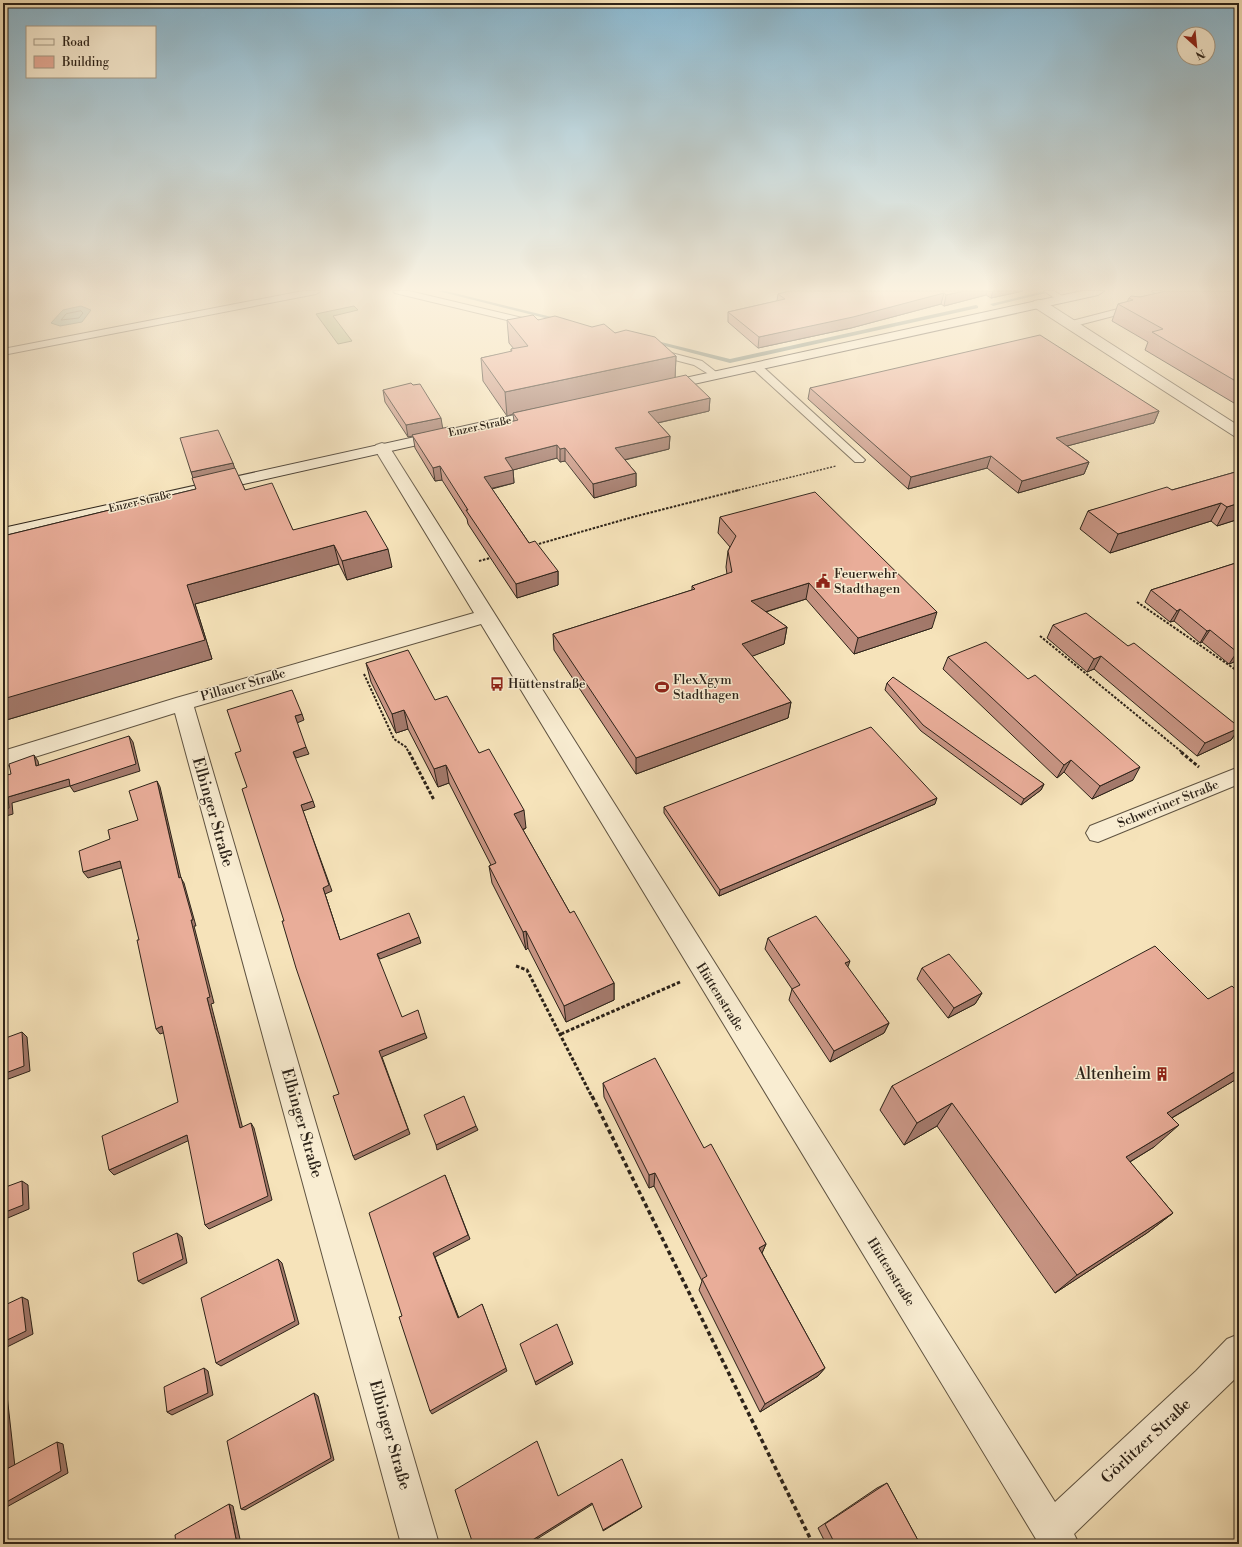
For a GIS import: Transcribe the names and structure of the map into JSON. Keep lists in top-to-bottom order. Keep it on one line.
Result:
{"streets":{"street":["Enzer Straße","Pillauer Straße","Schweriner Straße","Elbinger Straße","Hüttenstraße","Görlitzer Straße"]},"crossings":[["Enzer Straße","Hüttenstraße"],["Pillauer Straße","Elbinger Straße"],["Pillauer Straße","Hüttenstraße"],["Hüttenstraße","Görlitzer Straße"]],"places":{"public building":["Feuerwehr Stadthagen"],"bus stop":["Hüttenstraße"],"sports":["FlexXgym Stadthagen"],"building":["Altenheim"]},"legend":["Road","Building"],"north":"bottom right"}
